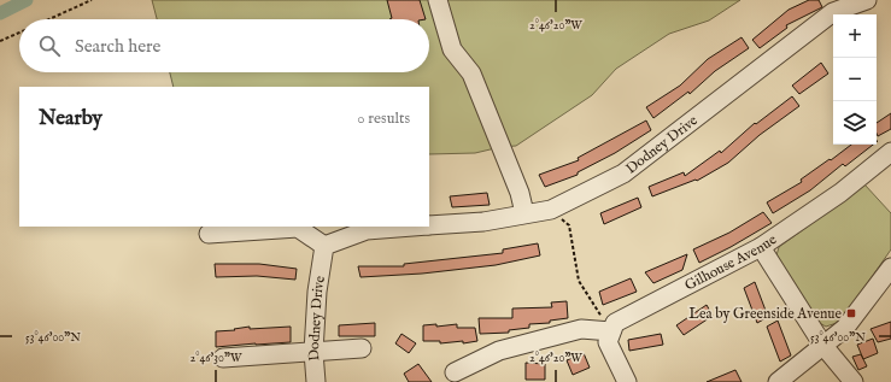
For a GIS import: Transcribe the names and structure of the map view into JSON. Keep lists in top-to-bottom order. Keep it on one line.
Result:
{"streets":{"street":["Dodney Drive","Gilhouse Avenue"]},"places":{"transit":["Lea by Greenside Avenue"]},"page":{"map_buttons":["+","−"],"search":"Search here","heading":["Nearby","0 results"]},"coordinates":["2°46'20\"W","53°46'00\"N","2°46'30\"W"]}
